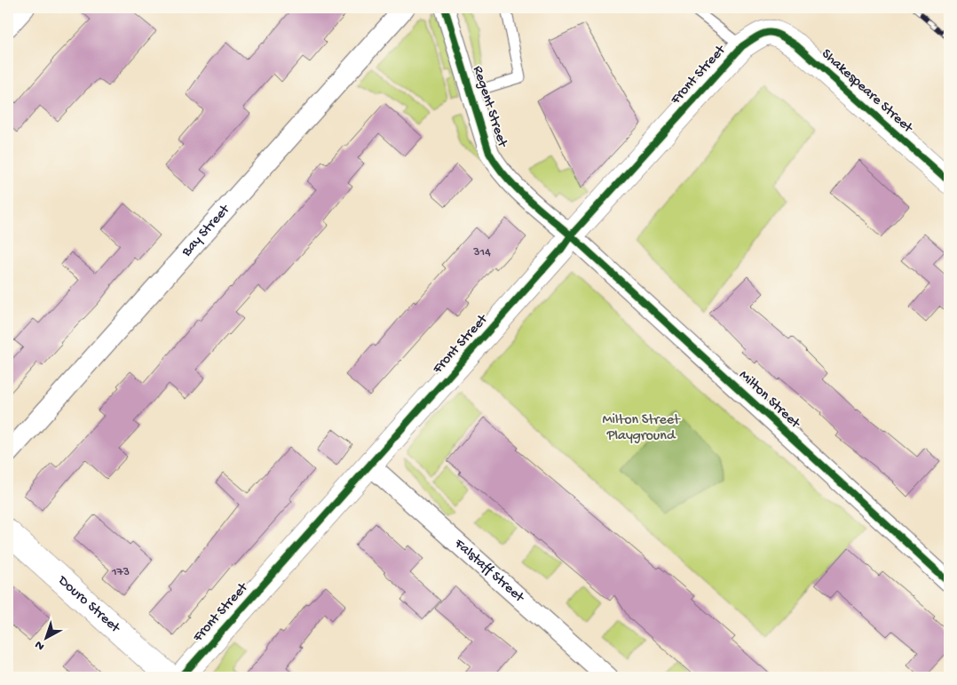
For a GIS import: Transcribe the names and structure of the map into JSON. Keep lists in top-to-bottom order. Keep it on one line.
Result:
{"streets":{"street":["Front Street","Shakespeare Street","Regent Street","Bay Street","Milton Street","Falstaff Street","Douro Street"]},"crossings":[["Front Street","Shakespeare Street"],["Front Street","Regent Street"],["Front Street","Milton Street"],["Front Street","Falstaff Street"],["Regent Street","Milton Street"]],"parks":["Milton Street Playground"],"house_numbers":["314","173"],"north":"bottom left"}
